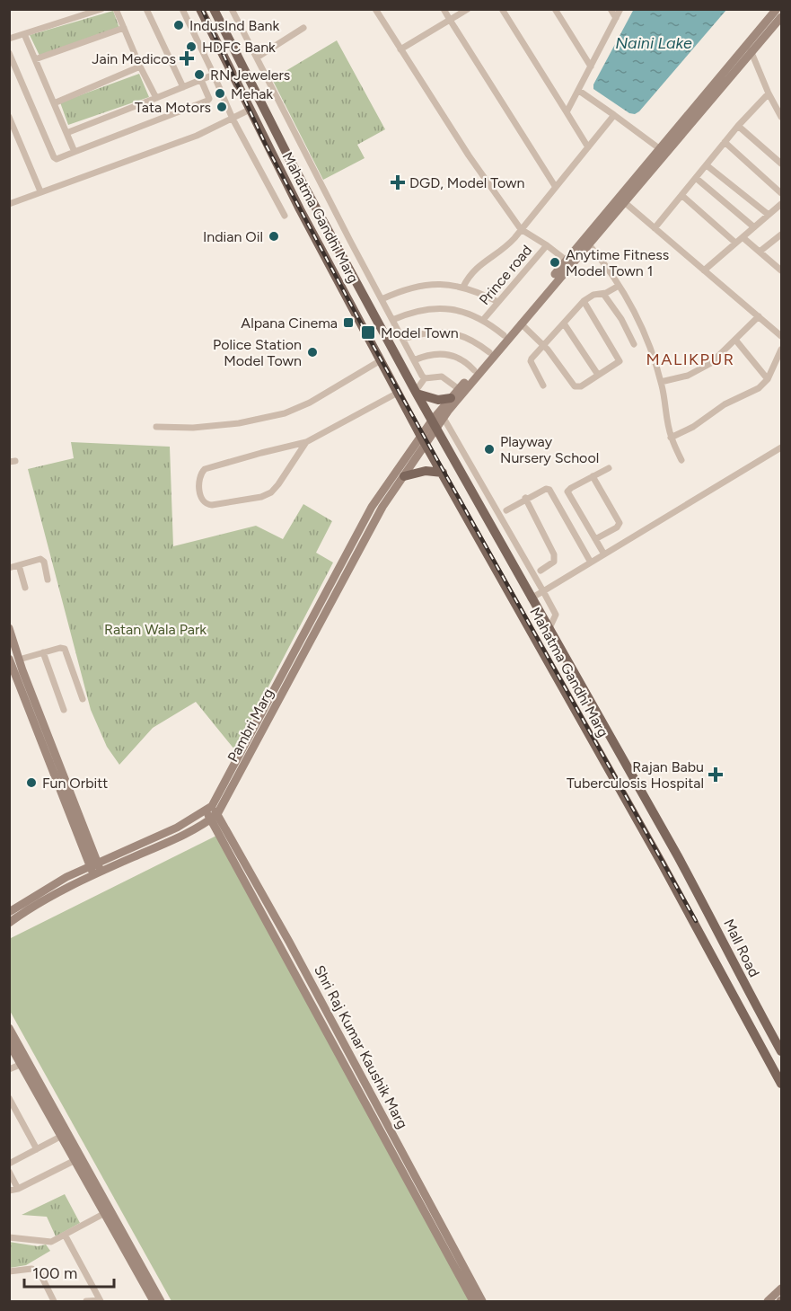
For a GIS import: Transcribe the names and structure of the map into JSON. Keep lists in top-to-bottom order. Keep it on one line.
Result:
{"streets":{"main road":["Mahatma Gandhi Marg","Mall Road"],"street":["Prince road","Pambri Marg","Shri Raj Kumar Kaushik Marg"]},"crossings":[["Mahatma Gandhi Marg","Pambri Marg"],["Mahatma Gandhi Marg","Mall Road"],["Pambri Marg","Shri Raj Kumar Kaushik Marg"]],"districts":["MALIKPUR"],"water":["Naini Lake"],"parks":["Ratan Wala Park"],"places":{"other":["IndusInd Bank","HDFC Bank","RN Jewelers","Mehak","Tata Motors","Indian Oil","Anytime Fitness Model Town 1","Police Station Model Town","Playway Nursery School","Fun Orbitt"],"health":["Jain Medicos","DGD, Model Town","Rajan Babu Tuberculosis Hospital"],"transit":["Alpana Cinema","Model Town"]},"scale_bar":"100 m"}
